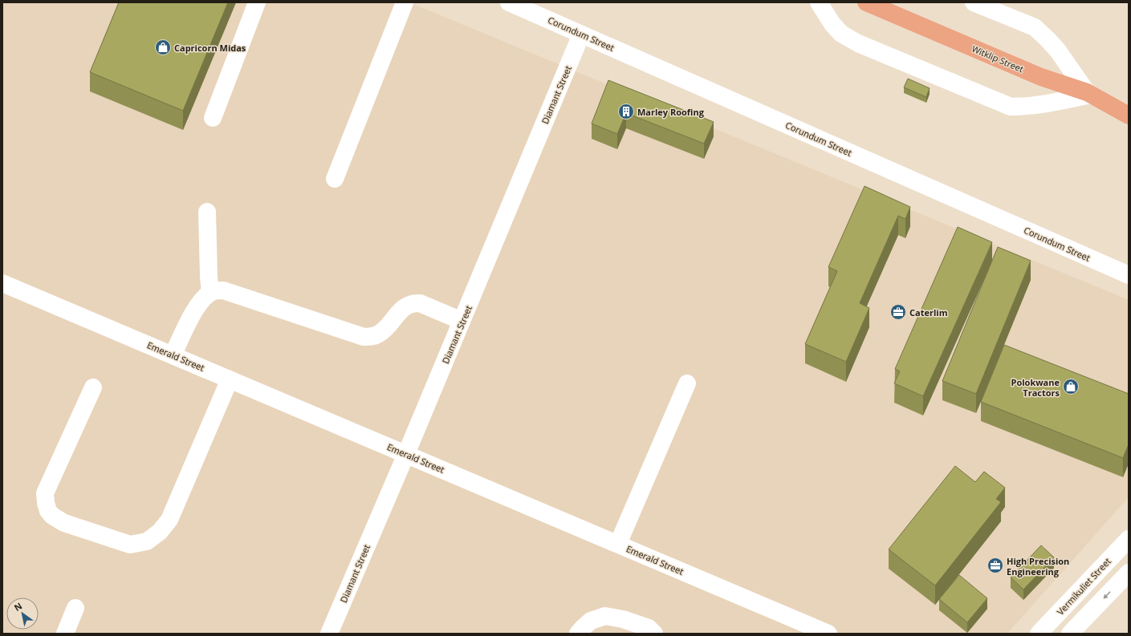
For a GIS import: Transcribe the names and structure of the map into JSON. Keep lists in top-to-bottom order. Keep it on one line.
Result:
{"streets":{"main road":["Witklip Street"],"street":["Corundum Street","Diamant Street","Emerald Street","Vermikuliet Street"]},"crossings":[["Corundum Street","Diamant Street"],["Diamant Street","Emerald Street"]],"places":{"shop":["Capricorn Midas","Polokwane Tractors"],"building":["Marley Roofing"],"office":["Caterlim","High Precision Engineering"]},"north":"top left"}
